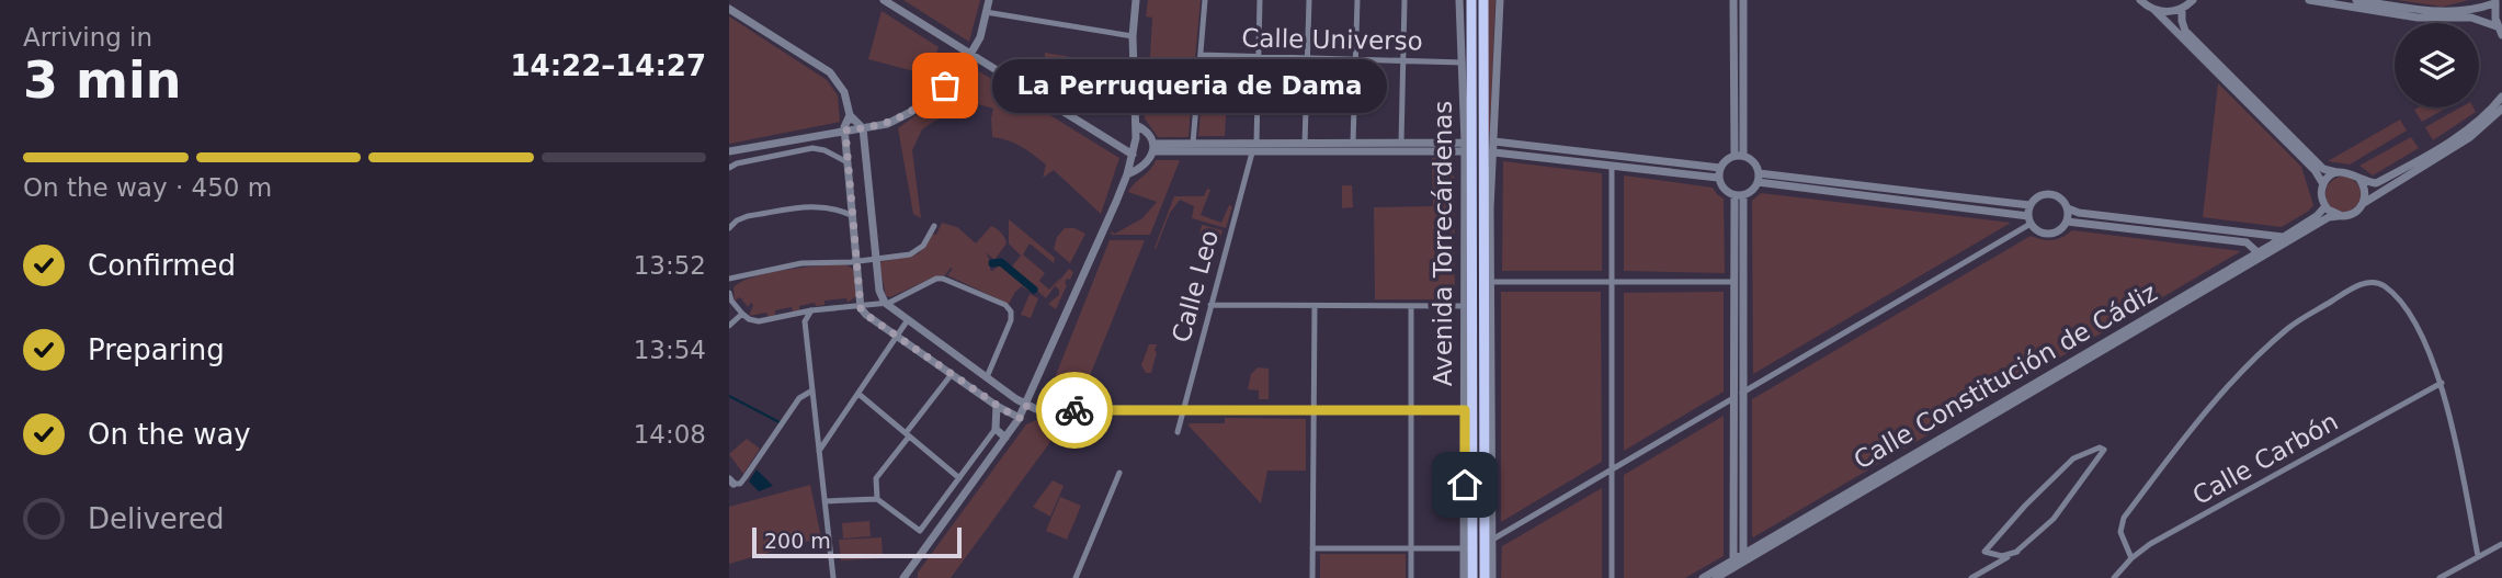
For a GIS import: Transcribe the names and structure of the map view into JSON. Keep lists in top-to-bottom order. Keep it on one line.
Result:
{"streets":{"main road":["Avenida Torrecárdenas"],"street":["Calle Universo","Calle Leo","Calle Constitución de Cádiz","Calle Carbón"]},"crossings":[["Calle Universo","Avenida Torrecárdenas"]],"places":["La Perruqueria de Dama"],"scale_bar":"200 m","page":{"heading":["3 min","Arriving in","14:22–14:27"],"bubble":"La Perruqueria de Dama","bar":"On the way · 450 m","list":[["Confirmed","13:52"],["Preparing","13:54"],["On the way","14:08"],"Delivered"],"scale":"200 m"}}
